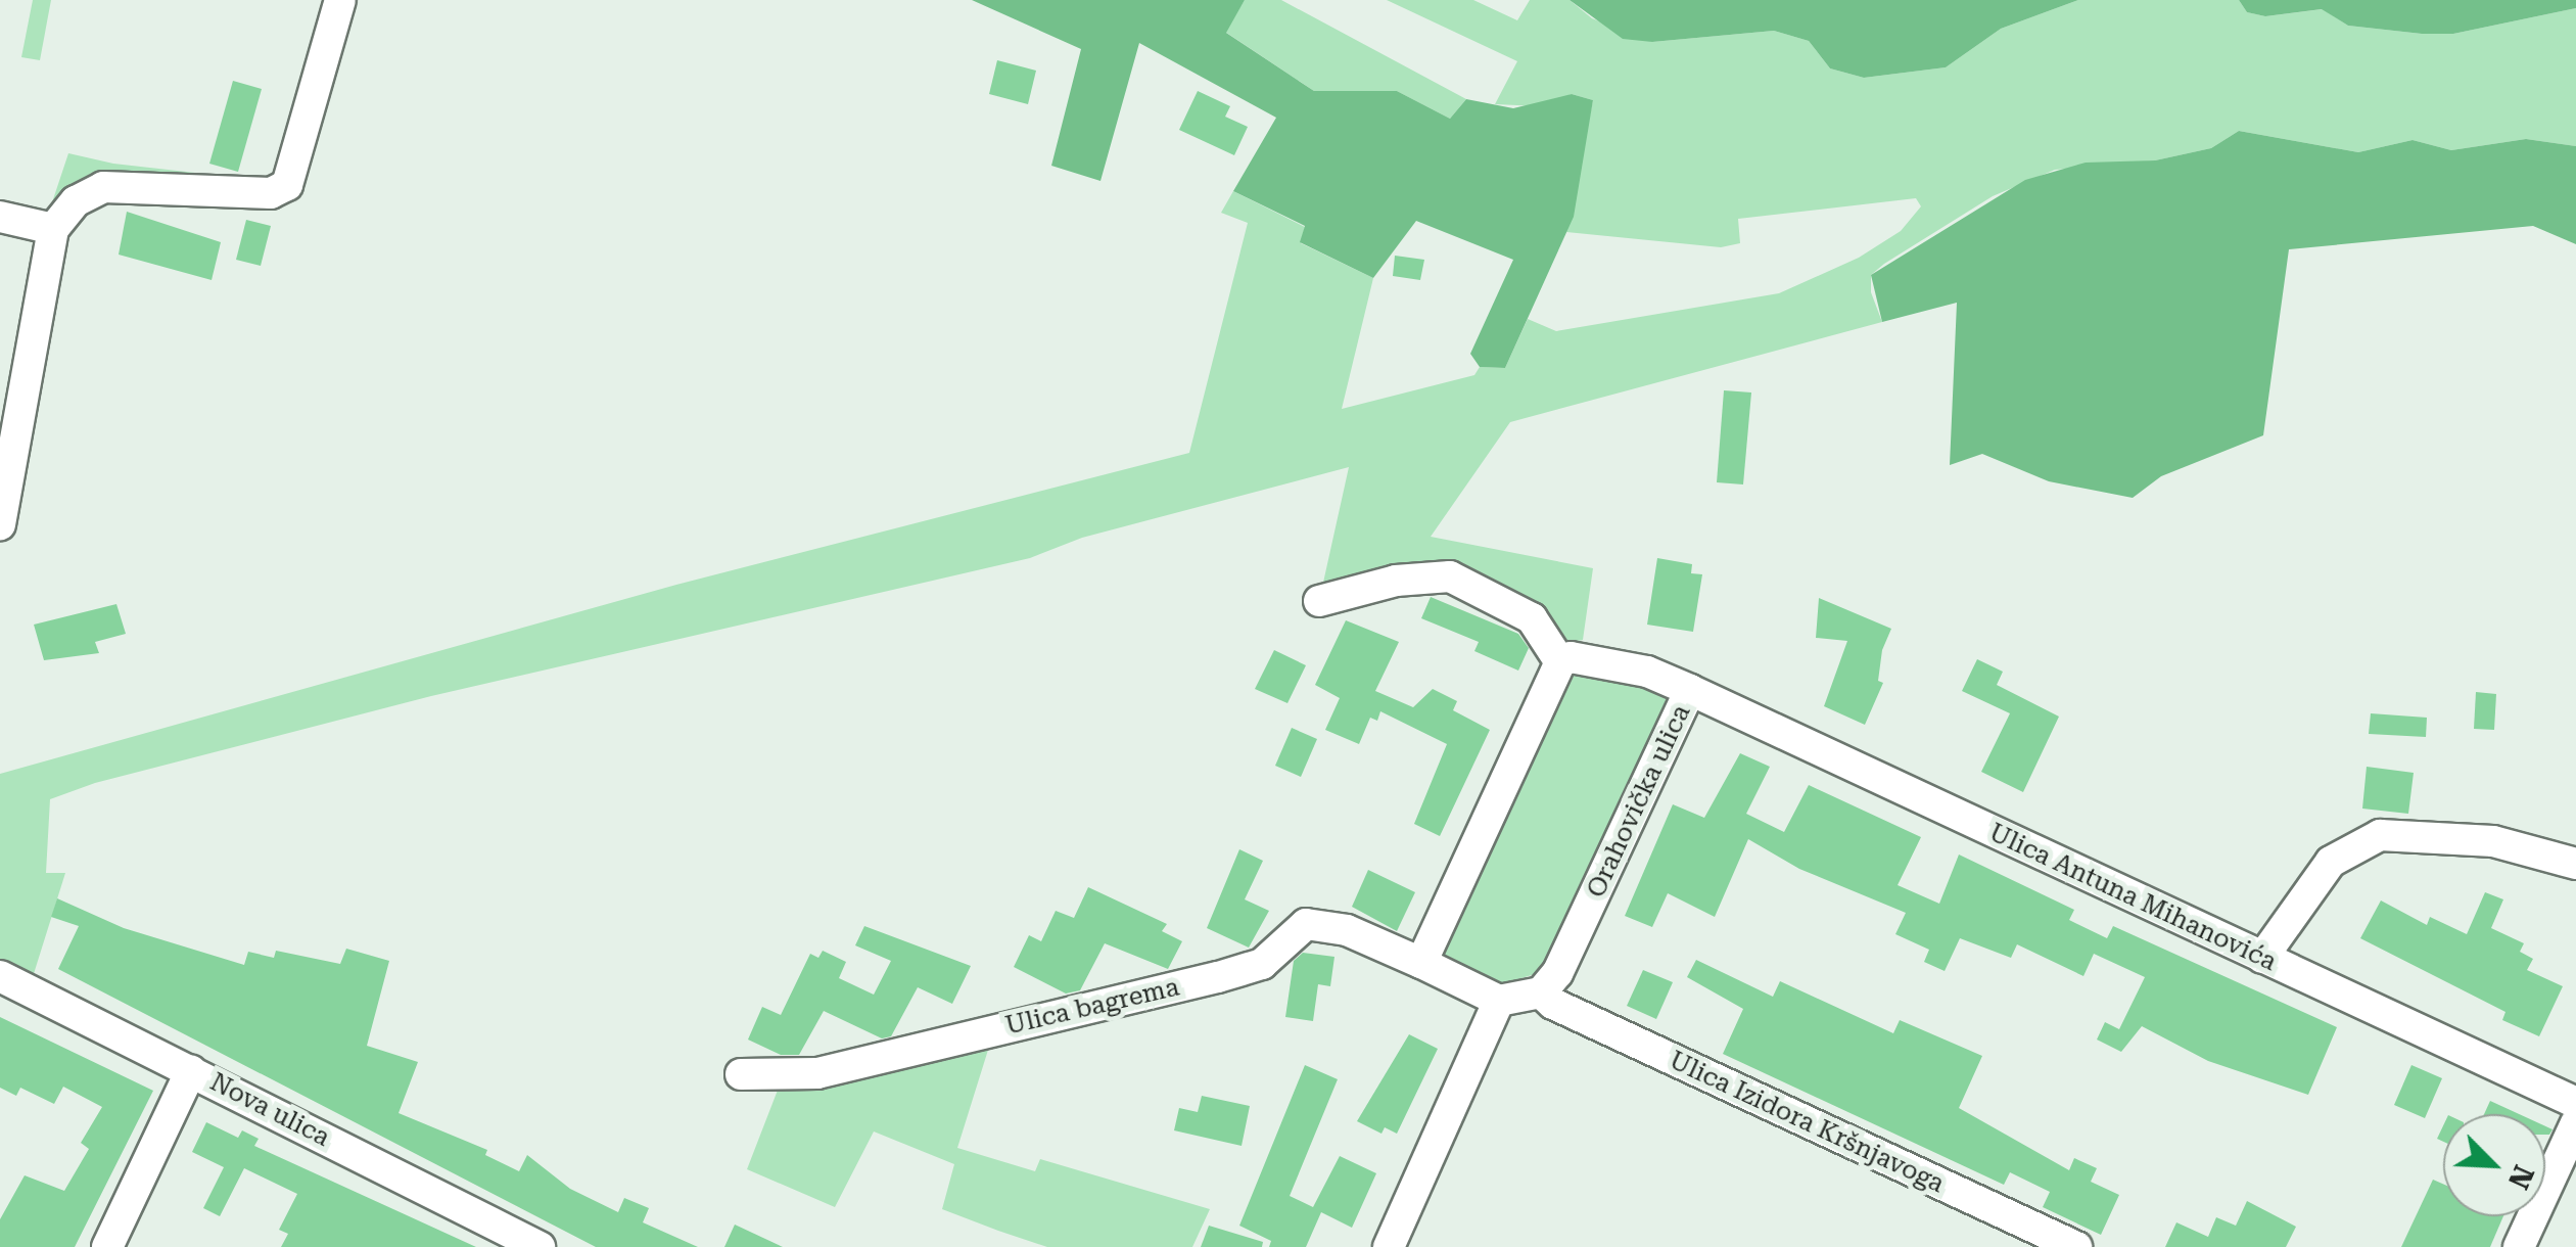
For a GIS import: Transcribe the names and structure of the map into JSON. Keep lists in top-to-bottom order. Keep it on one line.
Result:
{"streets":{"street":["Orahovička ulica","Ulica Antuna Mihanovića","Ulica bagrema","Nova ulica","Ulica Izidora Kršnjavoga"]},"crossings":[["Orahovička ulica","Ulica Antuna Mihanovića"],["Orahovička ulica","Ulica Izidora Kršnjavoga"]],"north":"bottom right"}
